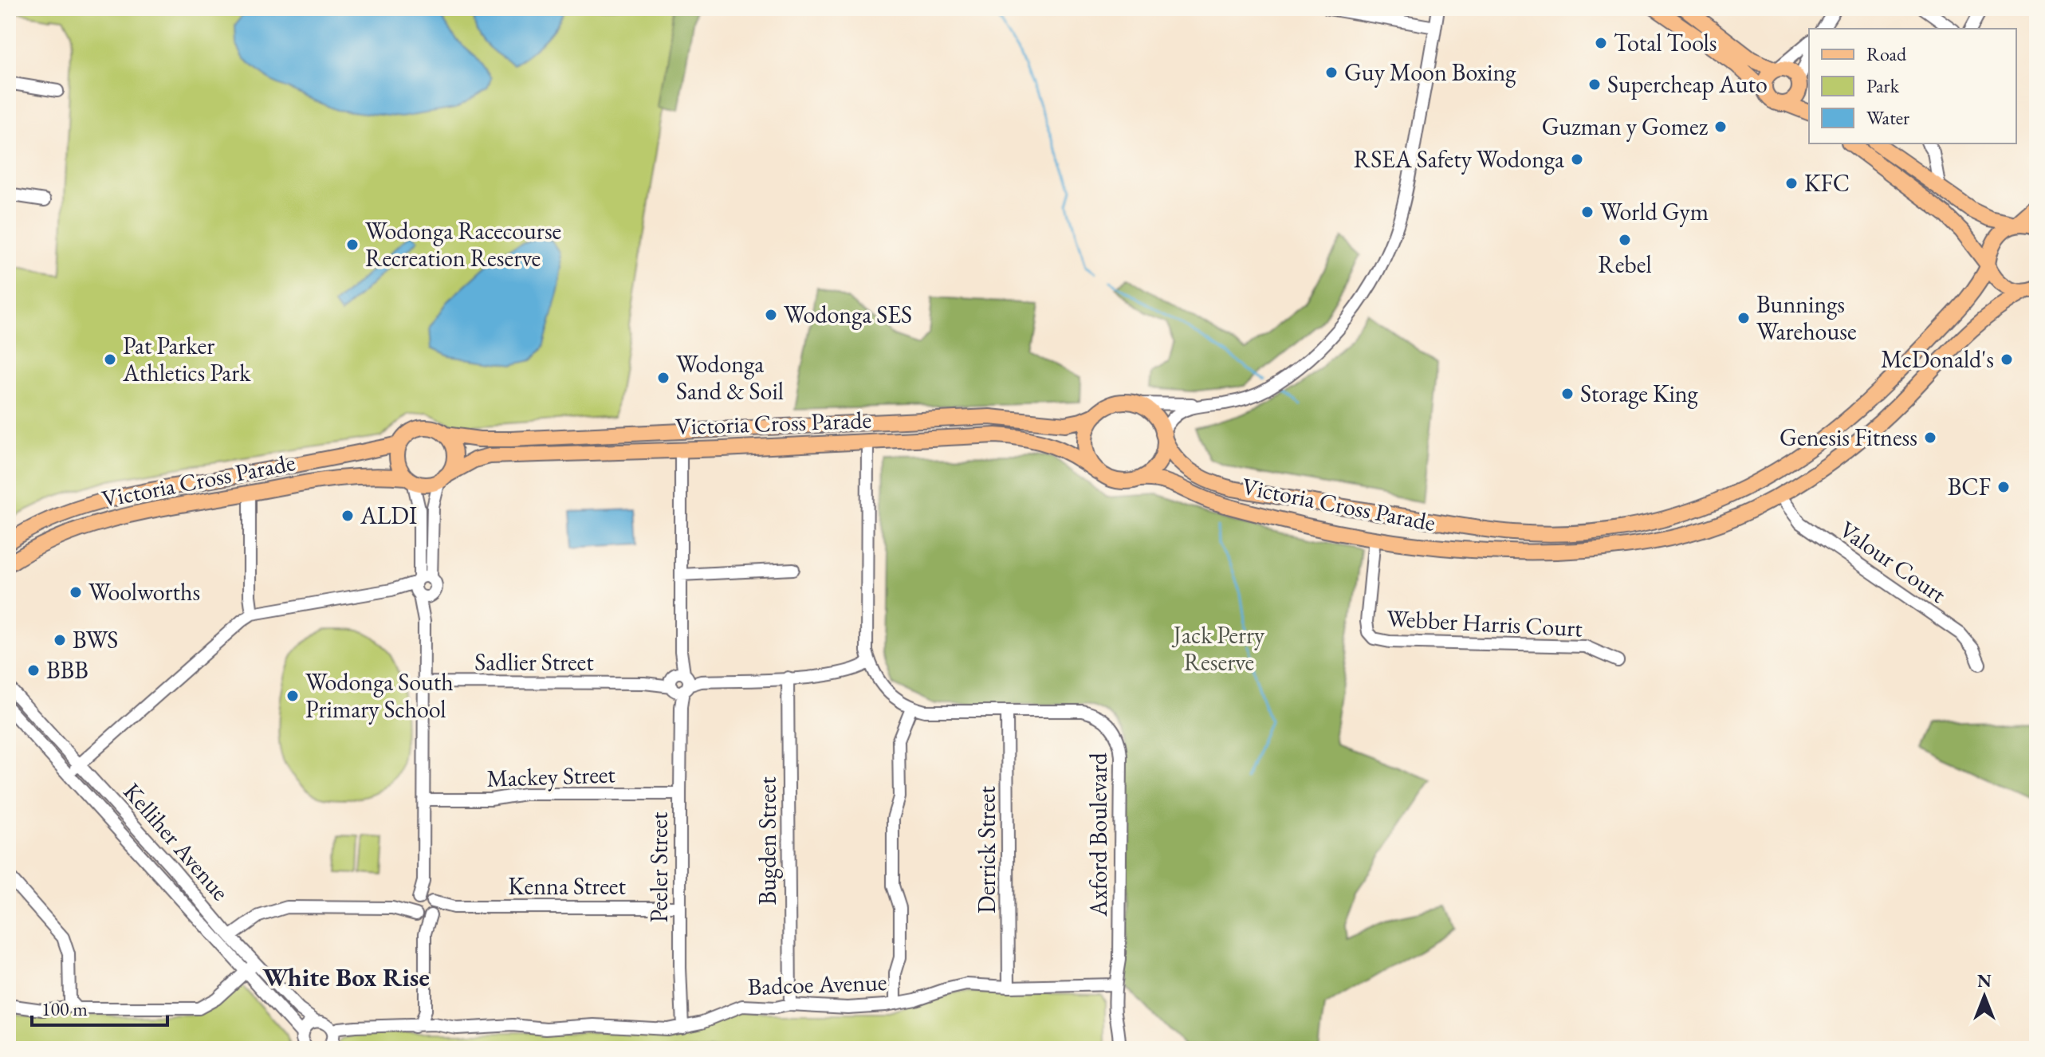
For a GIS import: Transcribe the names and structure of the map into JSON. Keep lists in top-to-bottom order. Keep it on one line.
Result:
{"streets":{"main road":["Victoria Cross Parade"],"street":["Valour Court","Webber Harris Court","Sadlier Street","Mackey Street","Axford Boulevard","Bugden Street","Kelliher Avenue","Derrick Street","Peeler Street","Kenna Street","Badcoe Avenue"]},"crossings":[["Victoria Cross Parade","Valour Court"],["Victoria Cross Parade","Webber Harris Court"],["Victoria Cross Parade","Peeler Street"],["Sadlier Street","Bugden Street"],["Sadlier Street","Peeler Street"],["Mackey Street","Peeler Street"],["Axford Boulevard","Derrick Street"],["Axford Boulevard","Badcoe Avenue"],["Bugden Street","Badcoe Avenue"],["Kelliher Avenue","Kenna Street"],["Kelliher Avenue","Badcoe Avenue"],["Derrick Street","Badcoe Avenue"],["Peeler Street","Kenna Street"],["Peeler Street","Badcoe Avenue"]],"districts":["White Box Rise"],"parks":["Jack Perry Reserve"],"places":["Total Tools","Guy Moon Boxing","Supercheap Auto","Guzman y Gomez","RSEA Safety Wodonga","KFC","World Gym","Rebel","Wodonga Racecourse Recreation Reserve","Wodonga SES","Bunnings Warehouse","Pat Parker Athletics Park","McDonald's","Wodonga Sand & Soil","Storage King","Genesis Fitness","BCF","ALDI","Woolworths","BWS","BBB","Wodonga South Primary School"],"legend":["Road","Park","Water"],"scale_bar":"100 m","north":"top"}
